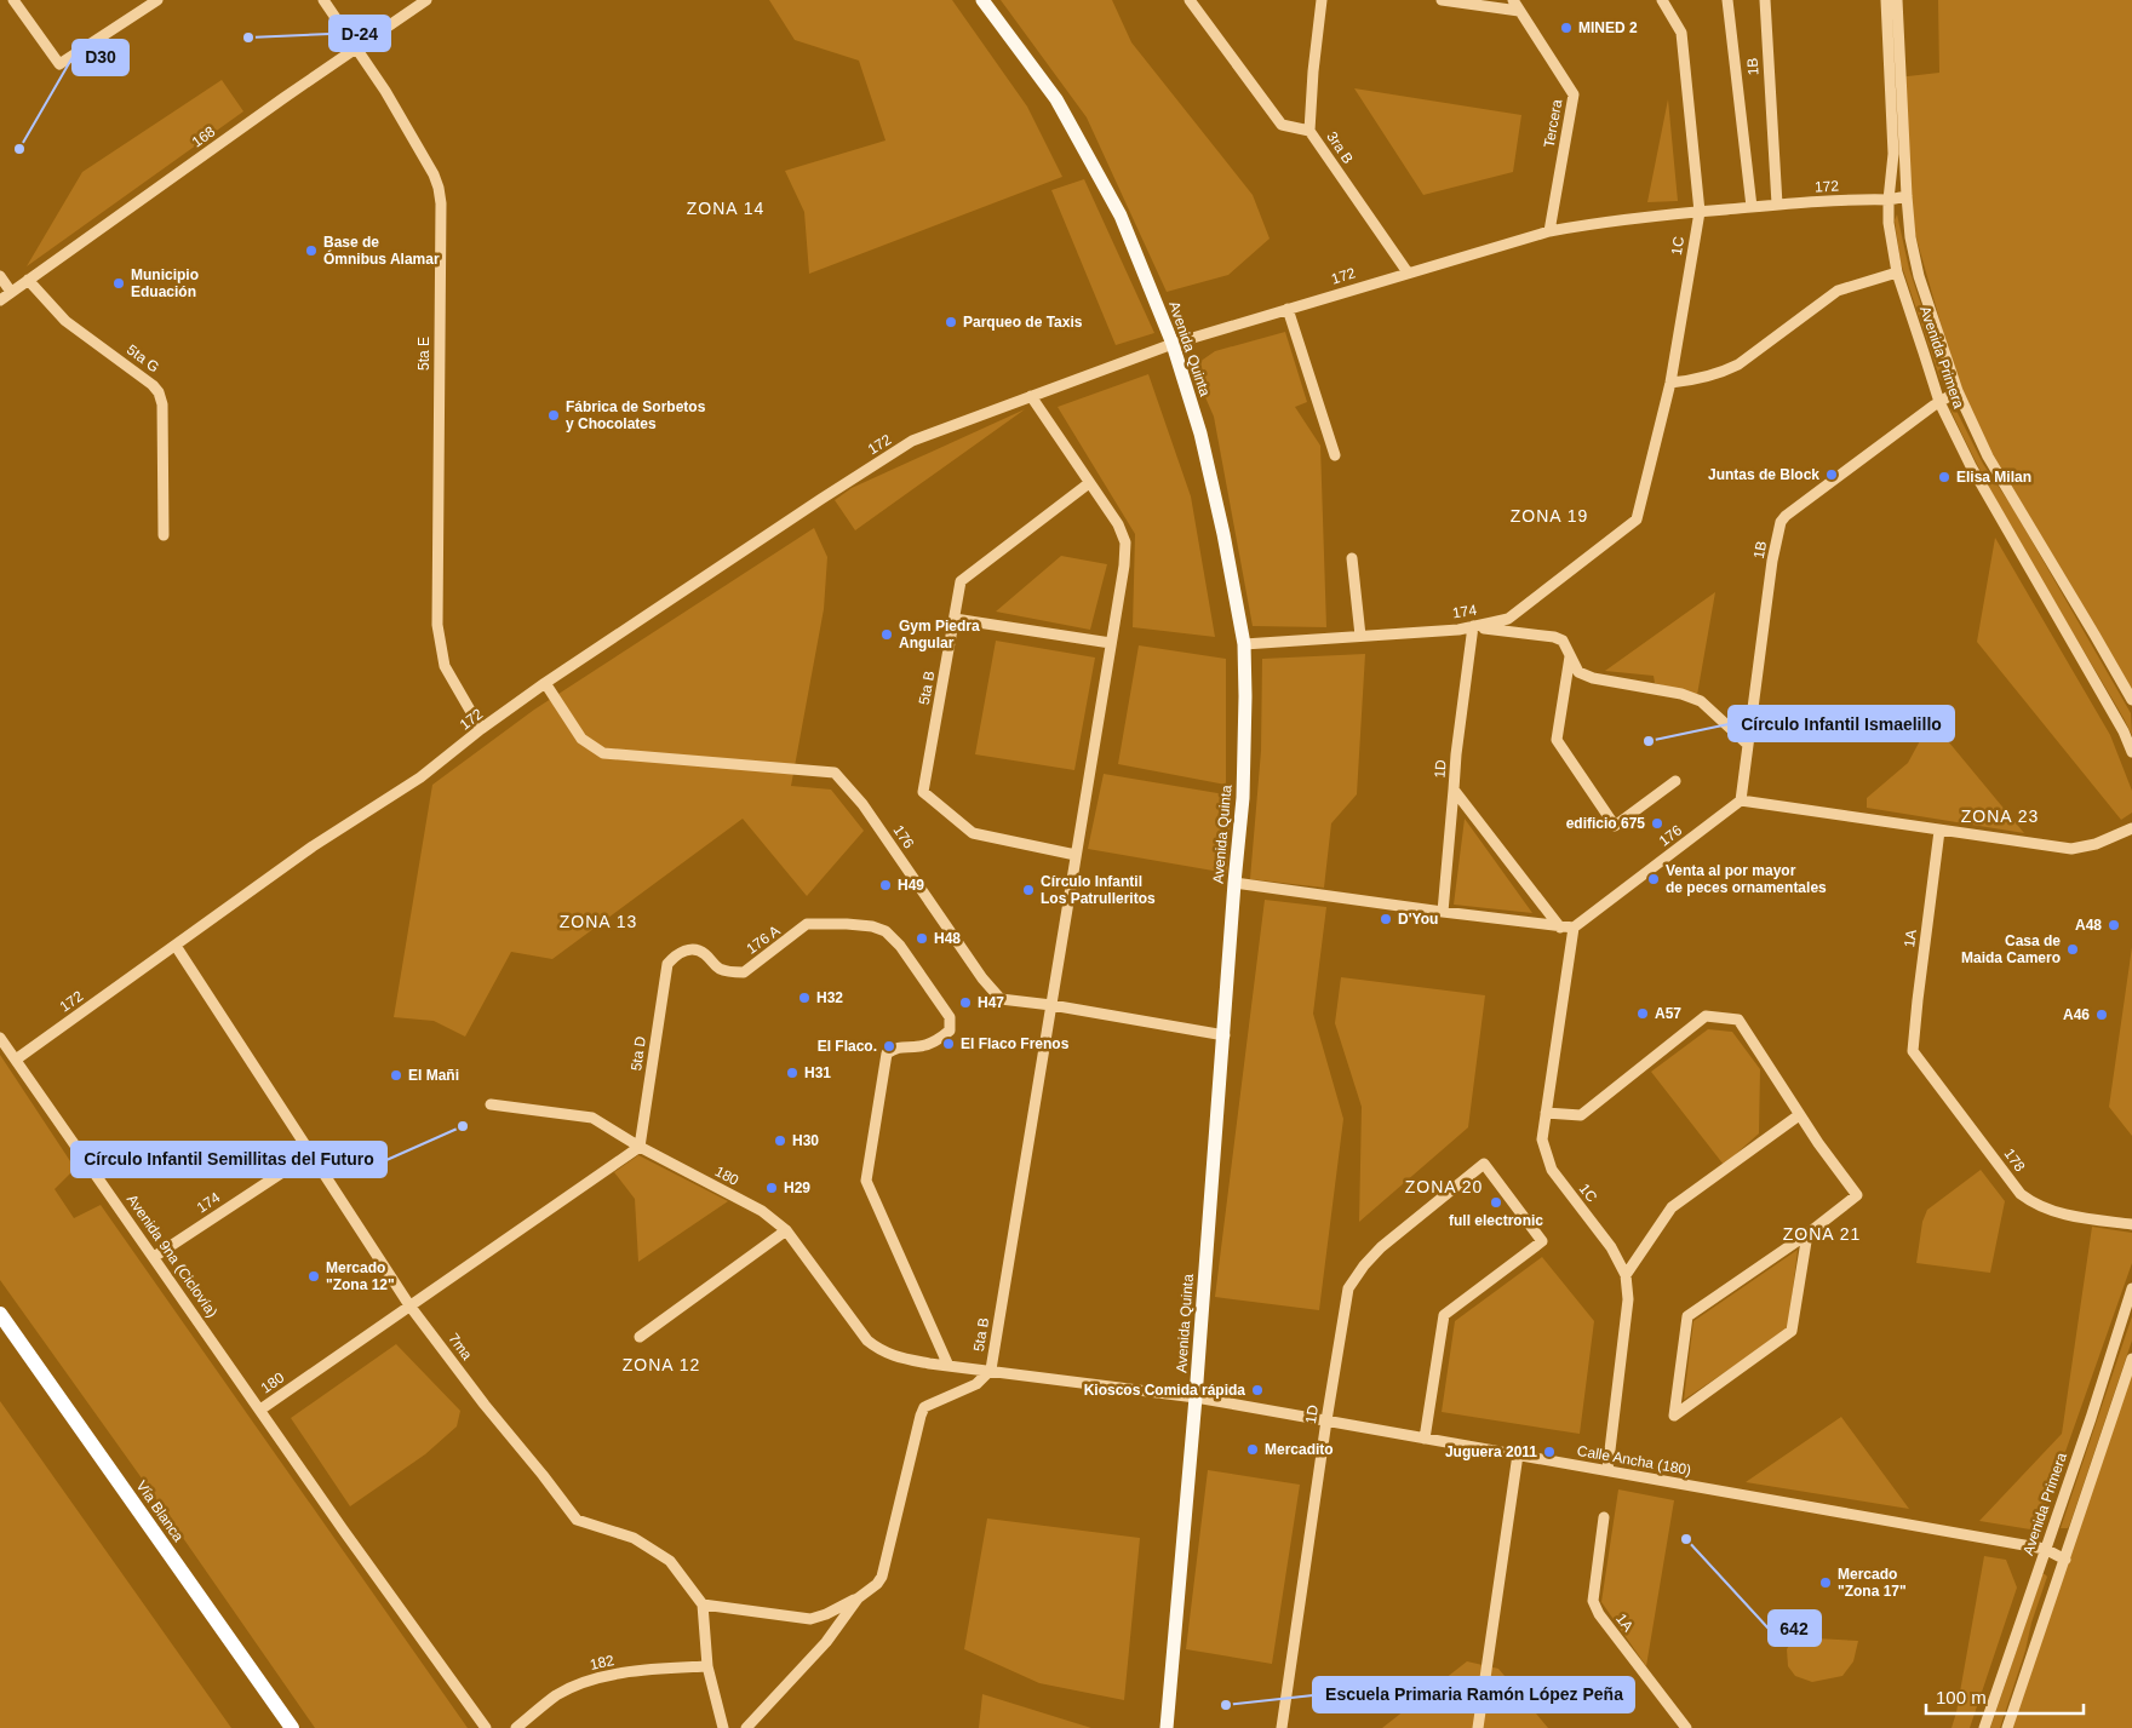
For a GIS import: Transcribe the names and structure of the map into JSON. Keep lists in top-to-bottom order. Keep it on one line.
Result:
{"streets":{"highway":["Vía Blanca"],"main road":["Avenida Quinta"],"street":["1B","Tercera","168","3ra B","172","1C","5ta E","Avenida Primera","5ta G","174","5ta B","1D","176","1A","176 A","5ta D","178","180","Avenida 9na (Ciclovía)","7ma","Calle Ancha (180)","182"]},"crossings":[["1B","172"],["1B","Avenida Primera"],["1B","176"],["Tercera","172"],["168","5ta E"],["168","5ta G"],["3ra B","172"],["172","1C"],["172","Avenida Quinta"],["172","5ta E"],["172","Avenida Primera"],["172","5ta B"],["172","176"],["172","Avenida 9na (Ciclovía)"],["172","7ma"],["1C","174"],["1C","176"],["1C","Calle Ancha (180)"],["Avenida Quinta","174"],["Avenida Quinta","176"],["Avenida Quinta","180"],["Avenida Quinta","Calle Ancha (180)"],["Avenida Primera","Calle Ancha (180)"],["174","1D"],["174","Avenida 9na (Ciclovía)"],["174","7ma"],["5ta B","176"],["5ta B","180"],["1D","Calle Ancha (180)"],["1A","178"],["176 A","5ta D"],["176 A","180"],["5ta D","180"],["180","Avenida 9na (Ciclovía)"],["180","7ma"],["180","Calle Ancha (180)"]],"districts":["ZONA 14","ZONA 19","ZONA 23","ZONA 13","ZONA 20","ZONA 21","ZONA 12"],"places":["MINED 2","D-24","D30","Base de Ómnibus Alamar","Municipio Eduación","Parqueo de Taxis","Fábrica de Sorbetos y Chocolates","Juntas de Block","Elisa Milan","Gym Piedra Angular","Círculo Infantil Ismaelillo","edificio 675","Venta al por mayor de peces ornamentales","H49","Círculo Infantil Los Patrulleritos","D'You","A48","H48","Casa de Maida Camero","H32","H47","A57","A46","El Flaco Frenos","El Flaco.","H31","El Mañi","Círculo Infantil Semillitas del Futuro","H30","H29","full electronic","Mercado \"Zona 12\"","Kioscos Comida rápida","Mercadito","Juguera 2011","642","Mercado \"Zona 17\"","Escuela Primaria Ramón López Peña"],"scale_bar":"100 m"}
